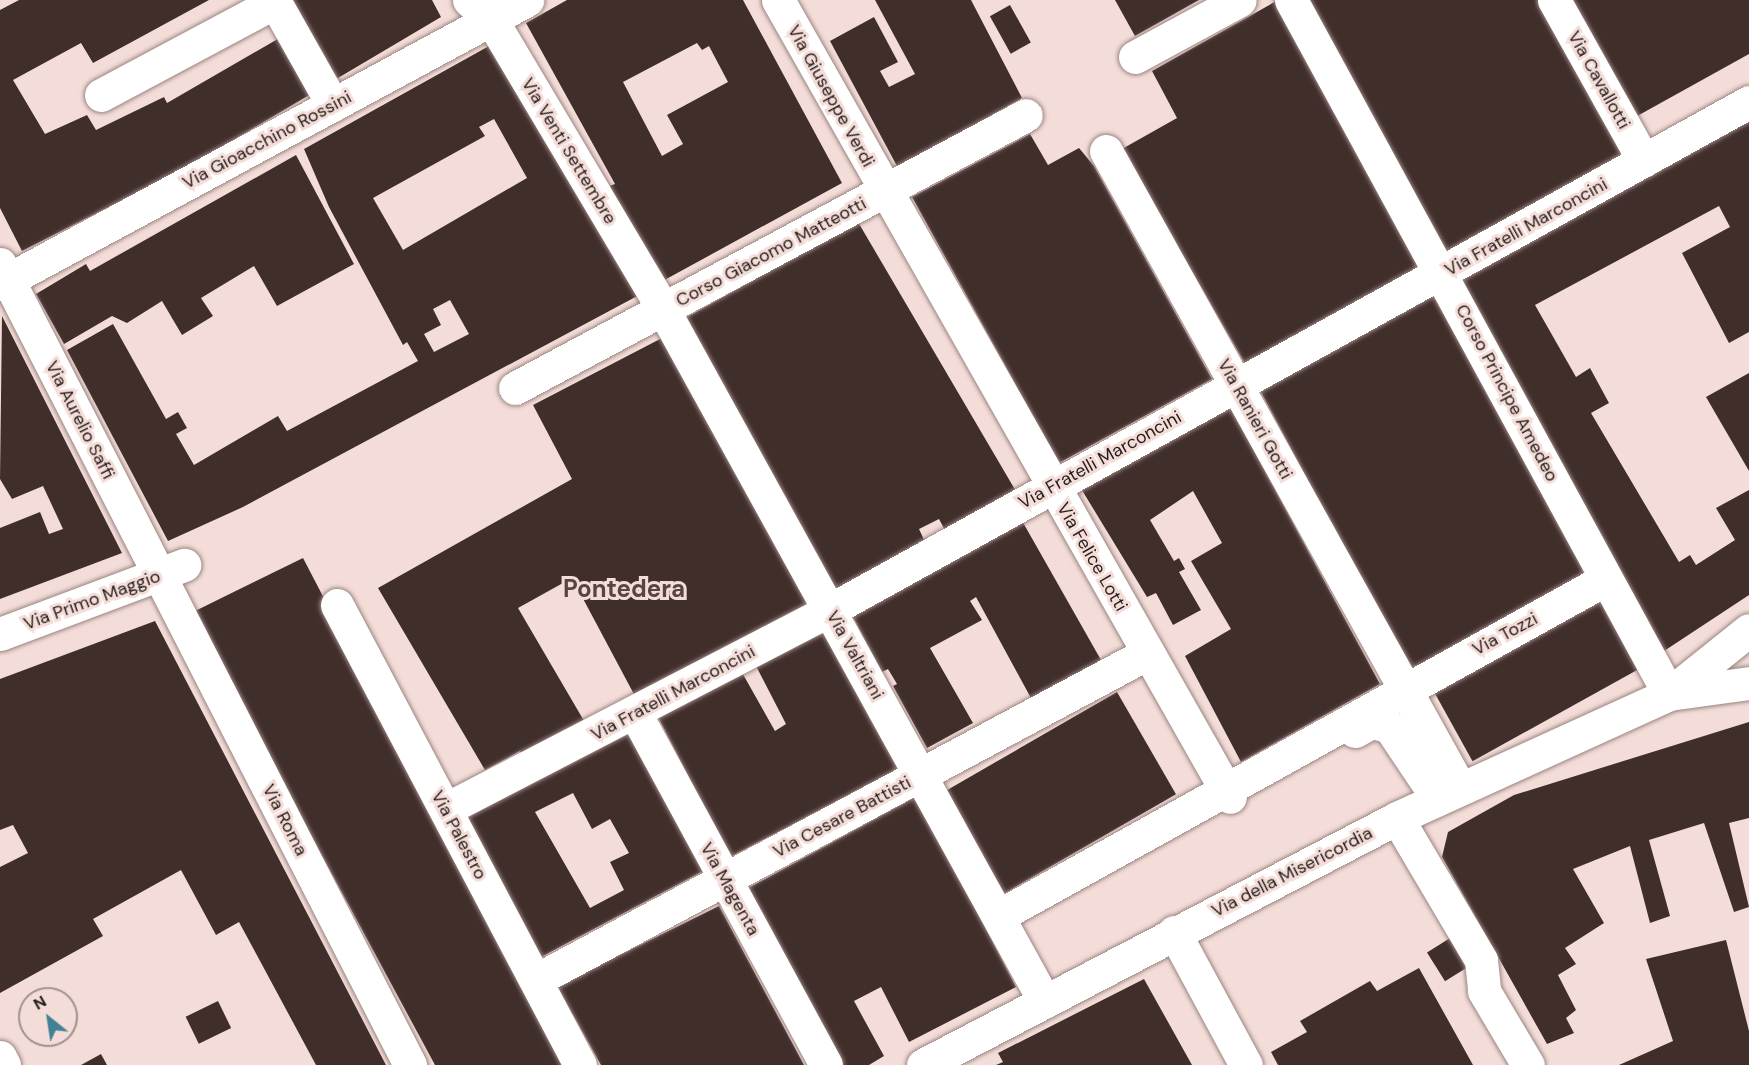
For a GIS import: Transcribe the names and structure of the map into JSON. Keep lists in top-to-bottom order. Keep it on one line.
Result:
{"streets":{"street":["Via Cavallotti","Via Giuseppe Verdi","Via Gioacchino Rossini","Via Venti Settembre","Via Fratelli Marconcini","Corso Giacomo Matteotti","Corso Principe Amedeo","Via Ranieri Gotti","Via Aurelio Saffi","Via Felice Lotti","Via Primo Maggio","Via Tozzi","Via Valtriani","Via Cesare Battisti","Via Roma","Via Palestro","Via della Misericordia","Via Magenta"]},"crossings":[["Via Cavallotti","Via Fratelli Marconcini"],["Via Giuseppe Verdi","Corso Giacomo Matteotti"],["Via Giuseppe Verdi","Via Felice Lotti"],["Via Gioacchino Rossini","Via Venti Settembre"],["Via Gioacchino Rossini","Via Aurelio Saffi"],["Via Venti Settembre","Corso Giacomo Matteotti"],["Via Venti Settembre","Via Valtriani"],["Via Fratelli Marconcini","Corso Principe Amedeo"],["Via Fratelli Marconcini","Via Ranieri Gotti"],["Via Fratelli Marconcini","Via Felice Lotti"],["Via Fratelli Marconcini","Via Valtriani"],["Via Fratelli Marconcini","Via Palestro"],["Via Fratelli Marconcini","Via Magenta"],["Corso Giacomo Matteotti","Via Felice Lotti"],["Corso Giacomo Matteotti","Via Valtriani"],["Corso Principe Amedeo","Via Tozzi"],["Corso Principe Amedeo","Via della Misericordia"],["Via Ranieri Gotti","Via Tozzi"],["Via Ranieri Gotti","Via della Misericordia"],["Via Aurelio Saffi","Via Primo Maggio"],["Via Aurelio Saffi","Via Roma"],["Via Felice Lotti","Via Tozzi"],["Via Felice Lotti","Via Cesare Battisti"],["Via Primo Maggio","Via Roma"],["Via Tozzi","Via Valtriani"],["Via Valtriani","Via Cesare Battisti"],["Via Valtriani","Via della Misericordia"],["Via Cesare Battisti","Via Palestro"],["Via Cesare Battisti","Via Magenta"]],"districts":["Pontedera"],"north":"top left"}
